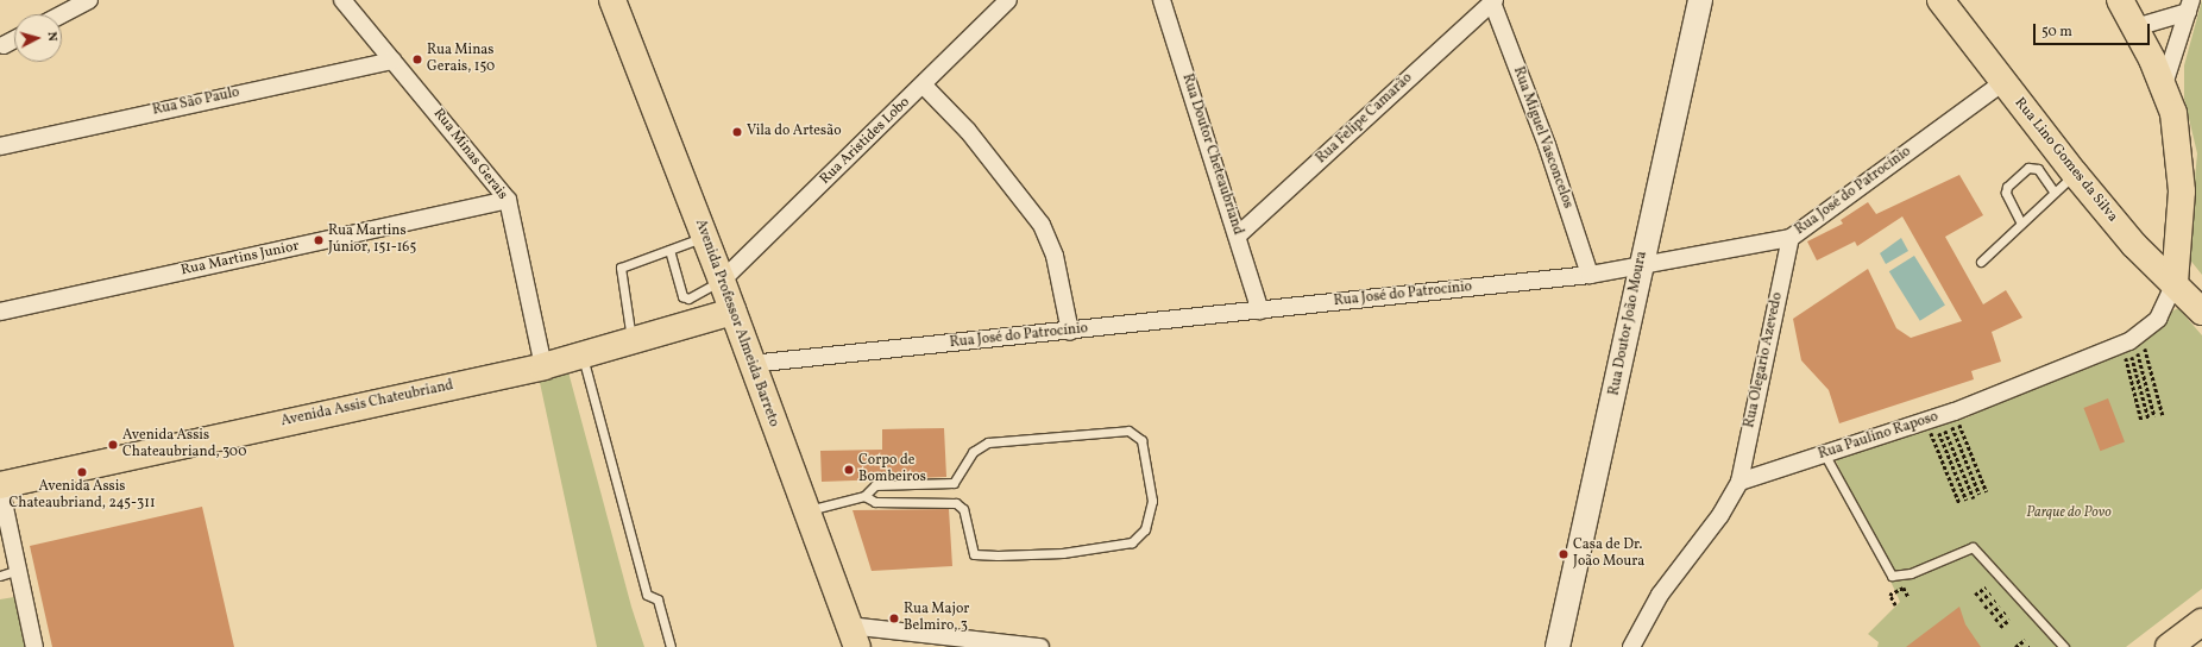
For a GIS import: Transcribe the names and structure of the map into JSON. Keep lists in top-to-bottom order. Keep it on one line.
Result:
{"streets":{"main road":["Rua Lino Gomes da Silva","Avenida Professor Almeida Barreto","Rua Doutor João Moura","Avenida Assis Chateubriand"],"street":["Rua São Paulo","Rua Felipe Camarão","Rua Miguel Vasconcelos","Rua Aristides Lobo","Rua Minas Gerais","Rua Doutor Cheteaubriand","Rua José do Patrocínio","Rua Martins Junior","Rua Olegario Azevedo","Rua Paulino Raposo"]},"crossings":[["Rua São Paulo","Rua Minas Gerais"],["Rua Felipe Camarão","Rua Miguel Vasconcelos"],["Rua Felipe Camarão","Rua Doutor Cheteaubriand"],["Rua Miguel Vasconcelos","Rua José do Patrocínio"],["Rua Aristides Lobo","Avenida Professor Almeida Barreto"],["Rua Minas Gerais","Rua Martins Junior"],["Rua Minas Gerais","Avenida Assis Chateubriand"],["Rua Doutor Cheteaubriand","Rua José do Patrocínio"],["Rua Lino Gomes da Silva","Rua José do Patrocínio"],["Rua Lino Gomes da Silva","Rua Paulino Raposo"],["Rua José do Patrocínio","Avenida Professor Almeida Barreto"],["Rua José do Patrocínio","Rua Doutor João Moura"],["Rua José do Patrocínio","Rua Olegario Azevedo"],["Avenida Professor Almeida Barreto","Avenida Assis Chateubriand"],["Rua Olegario Azevedo","Rua Paulino Raposo"]],"parks":["Parque do Povo"],"places":["Rua Minas Gerais, 150","Vila do Artesão","Rua Martins Júnior, 151-165","Avenida Assis Chateaubriand, 300","Corpo de Bombeiros","Avenida Assis Chateaubriand, 245-311","Casa de Dr. João Moura","Rua Major Belmiro, 3"],"scale_bar":"50 m","north":"right"}
